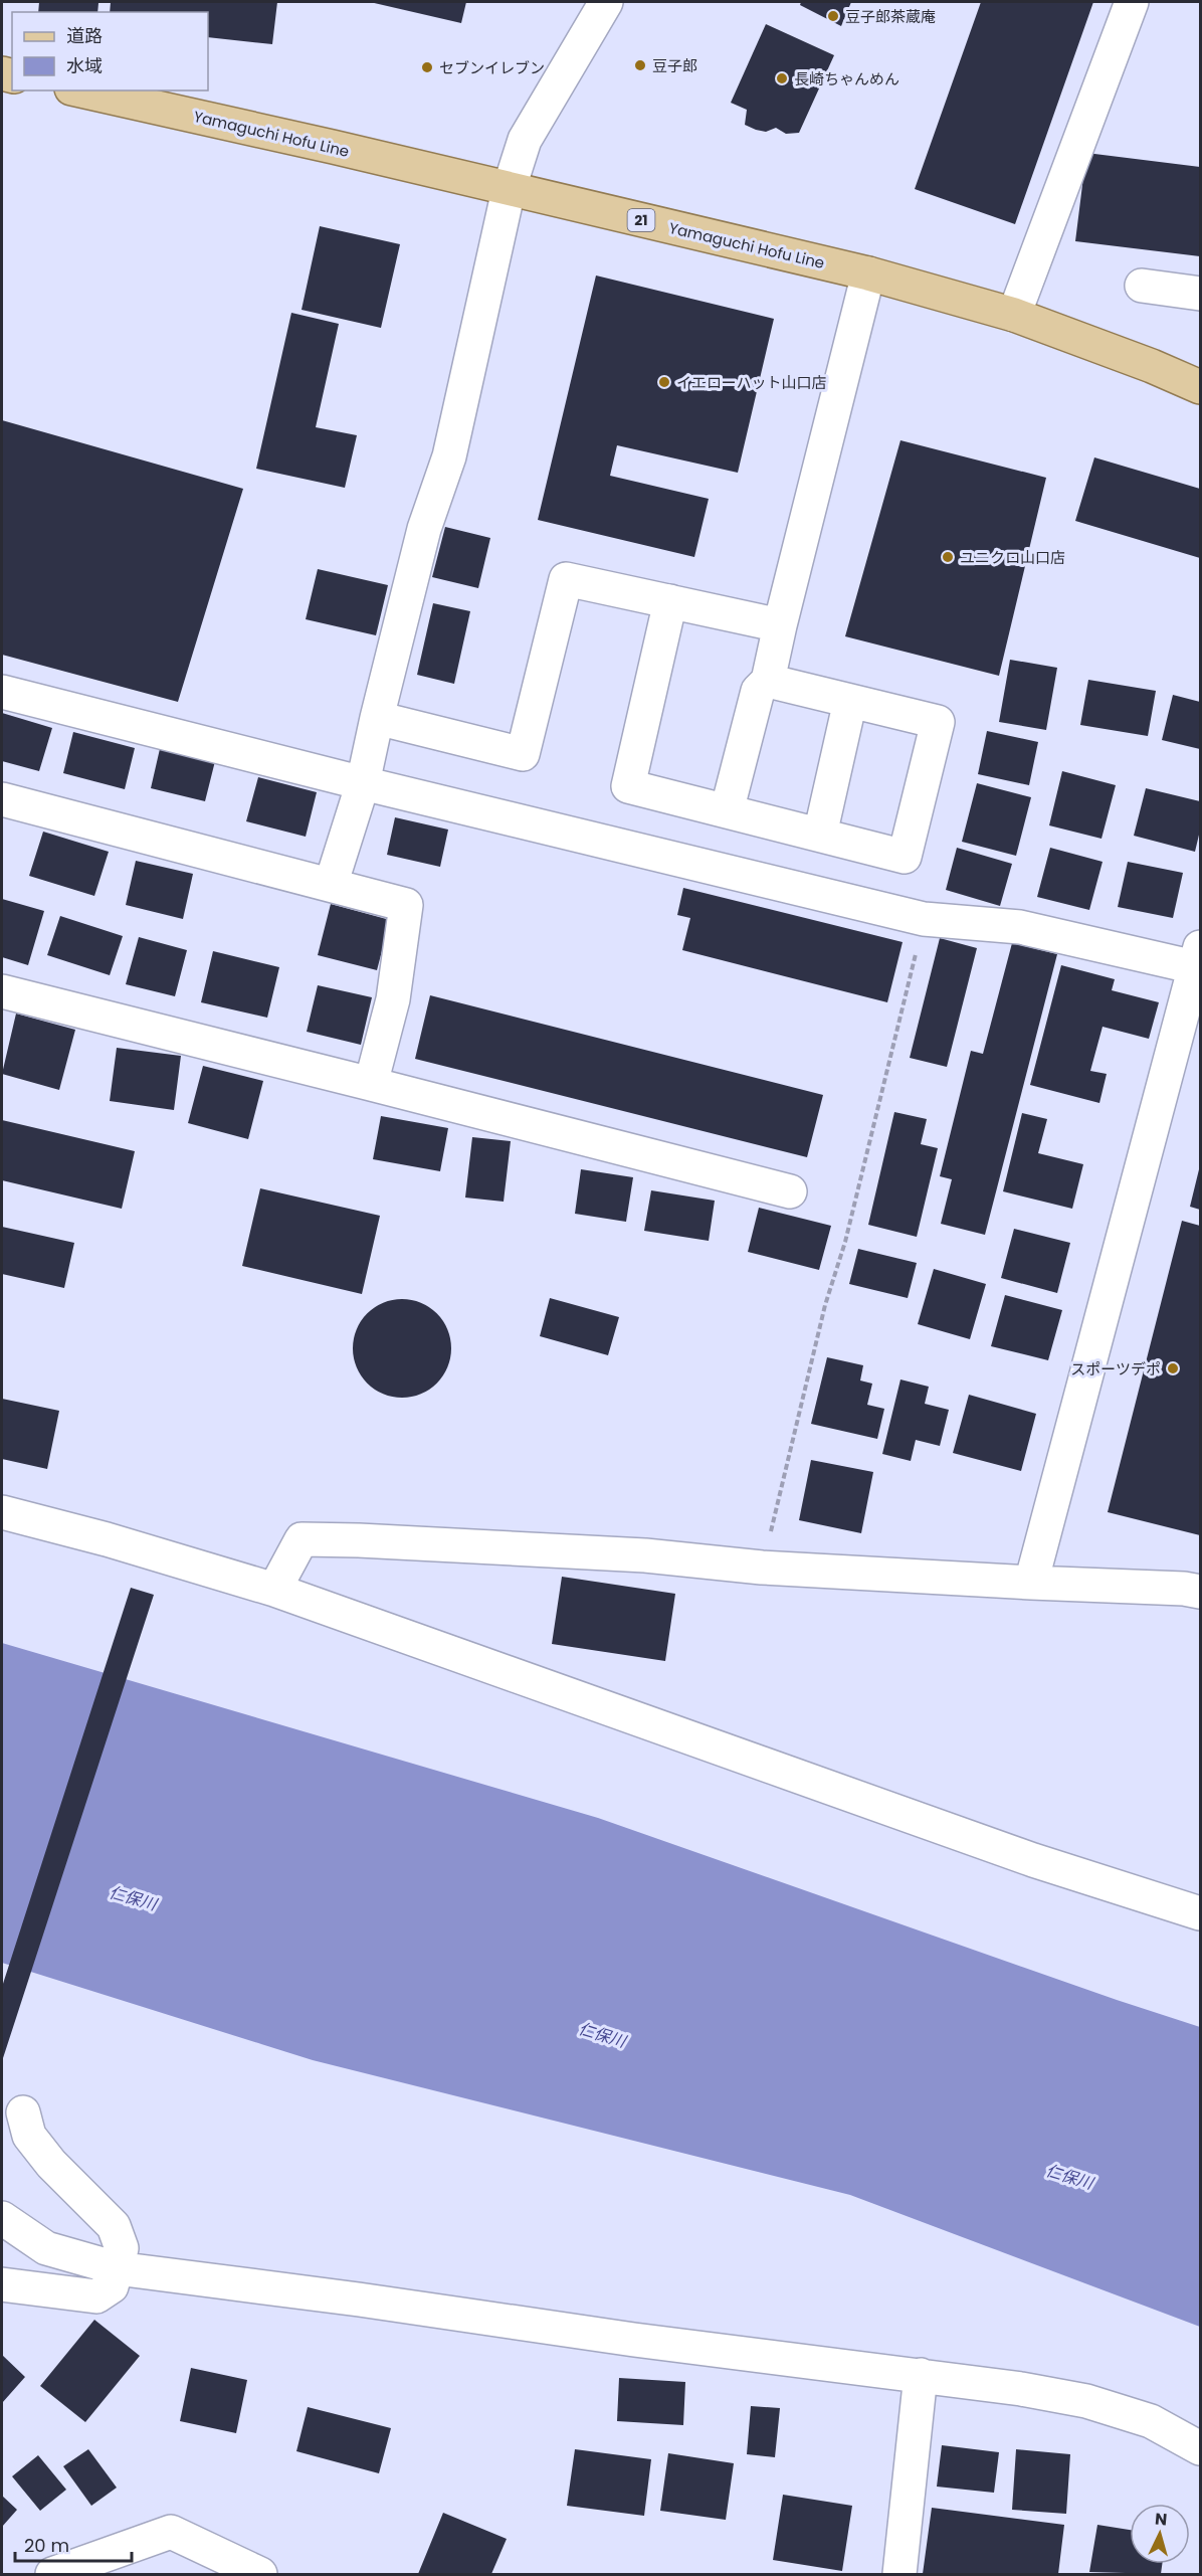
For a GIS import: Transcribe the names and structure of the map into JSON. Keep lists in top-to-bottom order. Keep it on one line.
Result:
{"streets":{"main road":["Yamaguchi Hofu Line","21"]},"water":["仁保川"],"places":["豆子郎茶蔵庵","豆子郎","セブンイレブン","長崎ちゃんめん","イエローハット山口店","ユニクロ山口店","スポーツデポ"],"legend":["道路","水域"],"scale_bar":"20 m","north":"top"}
